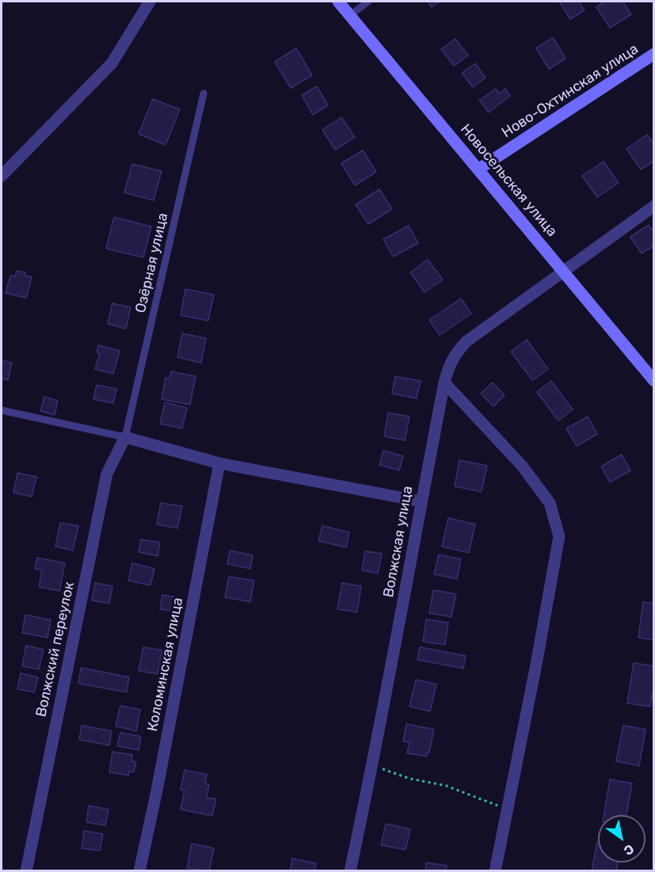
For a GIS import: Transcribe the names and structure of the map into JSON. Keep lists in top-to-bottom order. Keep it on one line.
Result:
{"streets":{"street":["Ново-Охтинская улица","Новосельская улица","Волжская улица","Волжский переулок","Коломинская улица"],"lane":["Озёрная улица"]},"crossings":[["Ново-Охтинская улица","Новосельская улица"],["Новосельская улица","Волжская улица"],["Озёрная улица","Волжский переулок"]],"north":"bottom right"}
